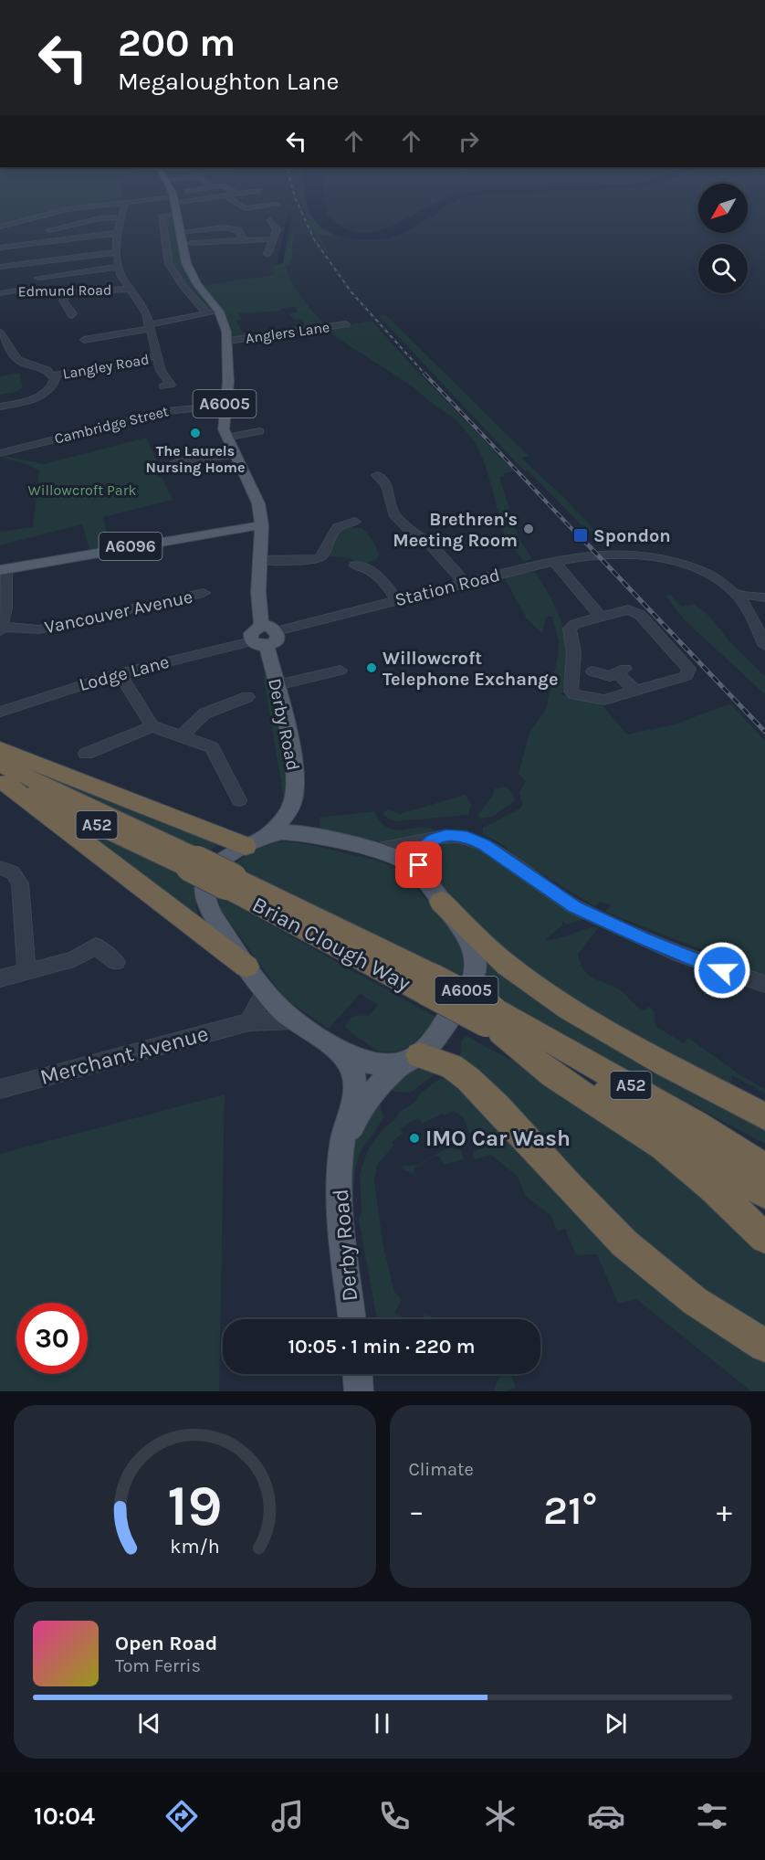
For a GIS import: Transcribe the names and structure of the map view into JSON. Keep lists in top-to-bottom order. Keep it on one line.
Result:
{"streets":{"highway":["A52","Brian Clough Way"],"main road":["A6005","A6096","Derby Road"],"street":["Edmund Road","Anglers Lane","Langley Road","Cambridge Street","Station Road","Vancouver Avenue","Lodge Lane","Merchant Avenue"]},"crossings":[["Anglers Lane","A6005"],["A6005","Cambridge Street"],["A6005","A6096"],["A6005","Derby Road"],["A6005","Merchant Avenue"],["Lodge Lane","Derby Road"]],"parks":["Willowcroft Park"],"places":{"other":["The Laurels Nursing Home","Brethren's Meeting Room","Willowcroft Telephone Exchange","IMO Car Wash"],"transit":["Spondon"]},"north":"bottom left","page":{"turn":["200 m","Megaloughton Lane"],"limit":"30","trip":"10:05 · 1 min · 220 m","tile":"Climate","heat":["−","21°","+"],"song":["Open Road","Tom Ferris"],"tabs":"10:04","gauge":["19","km/h"]}}
